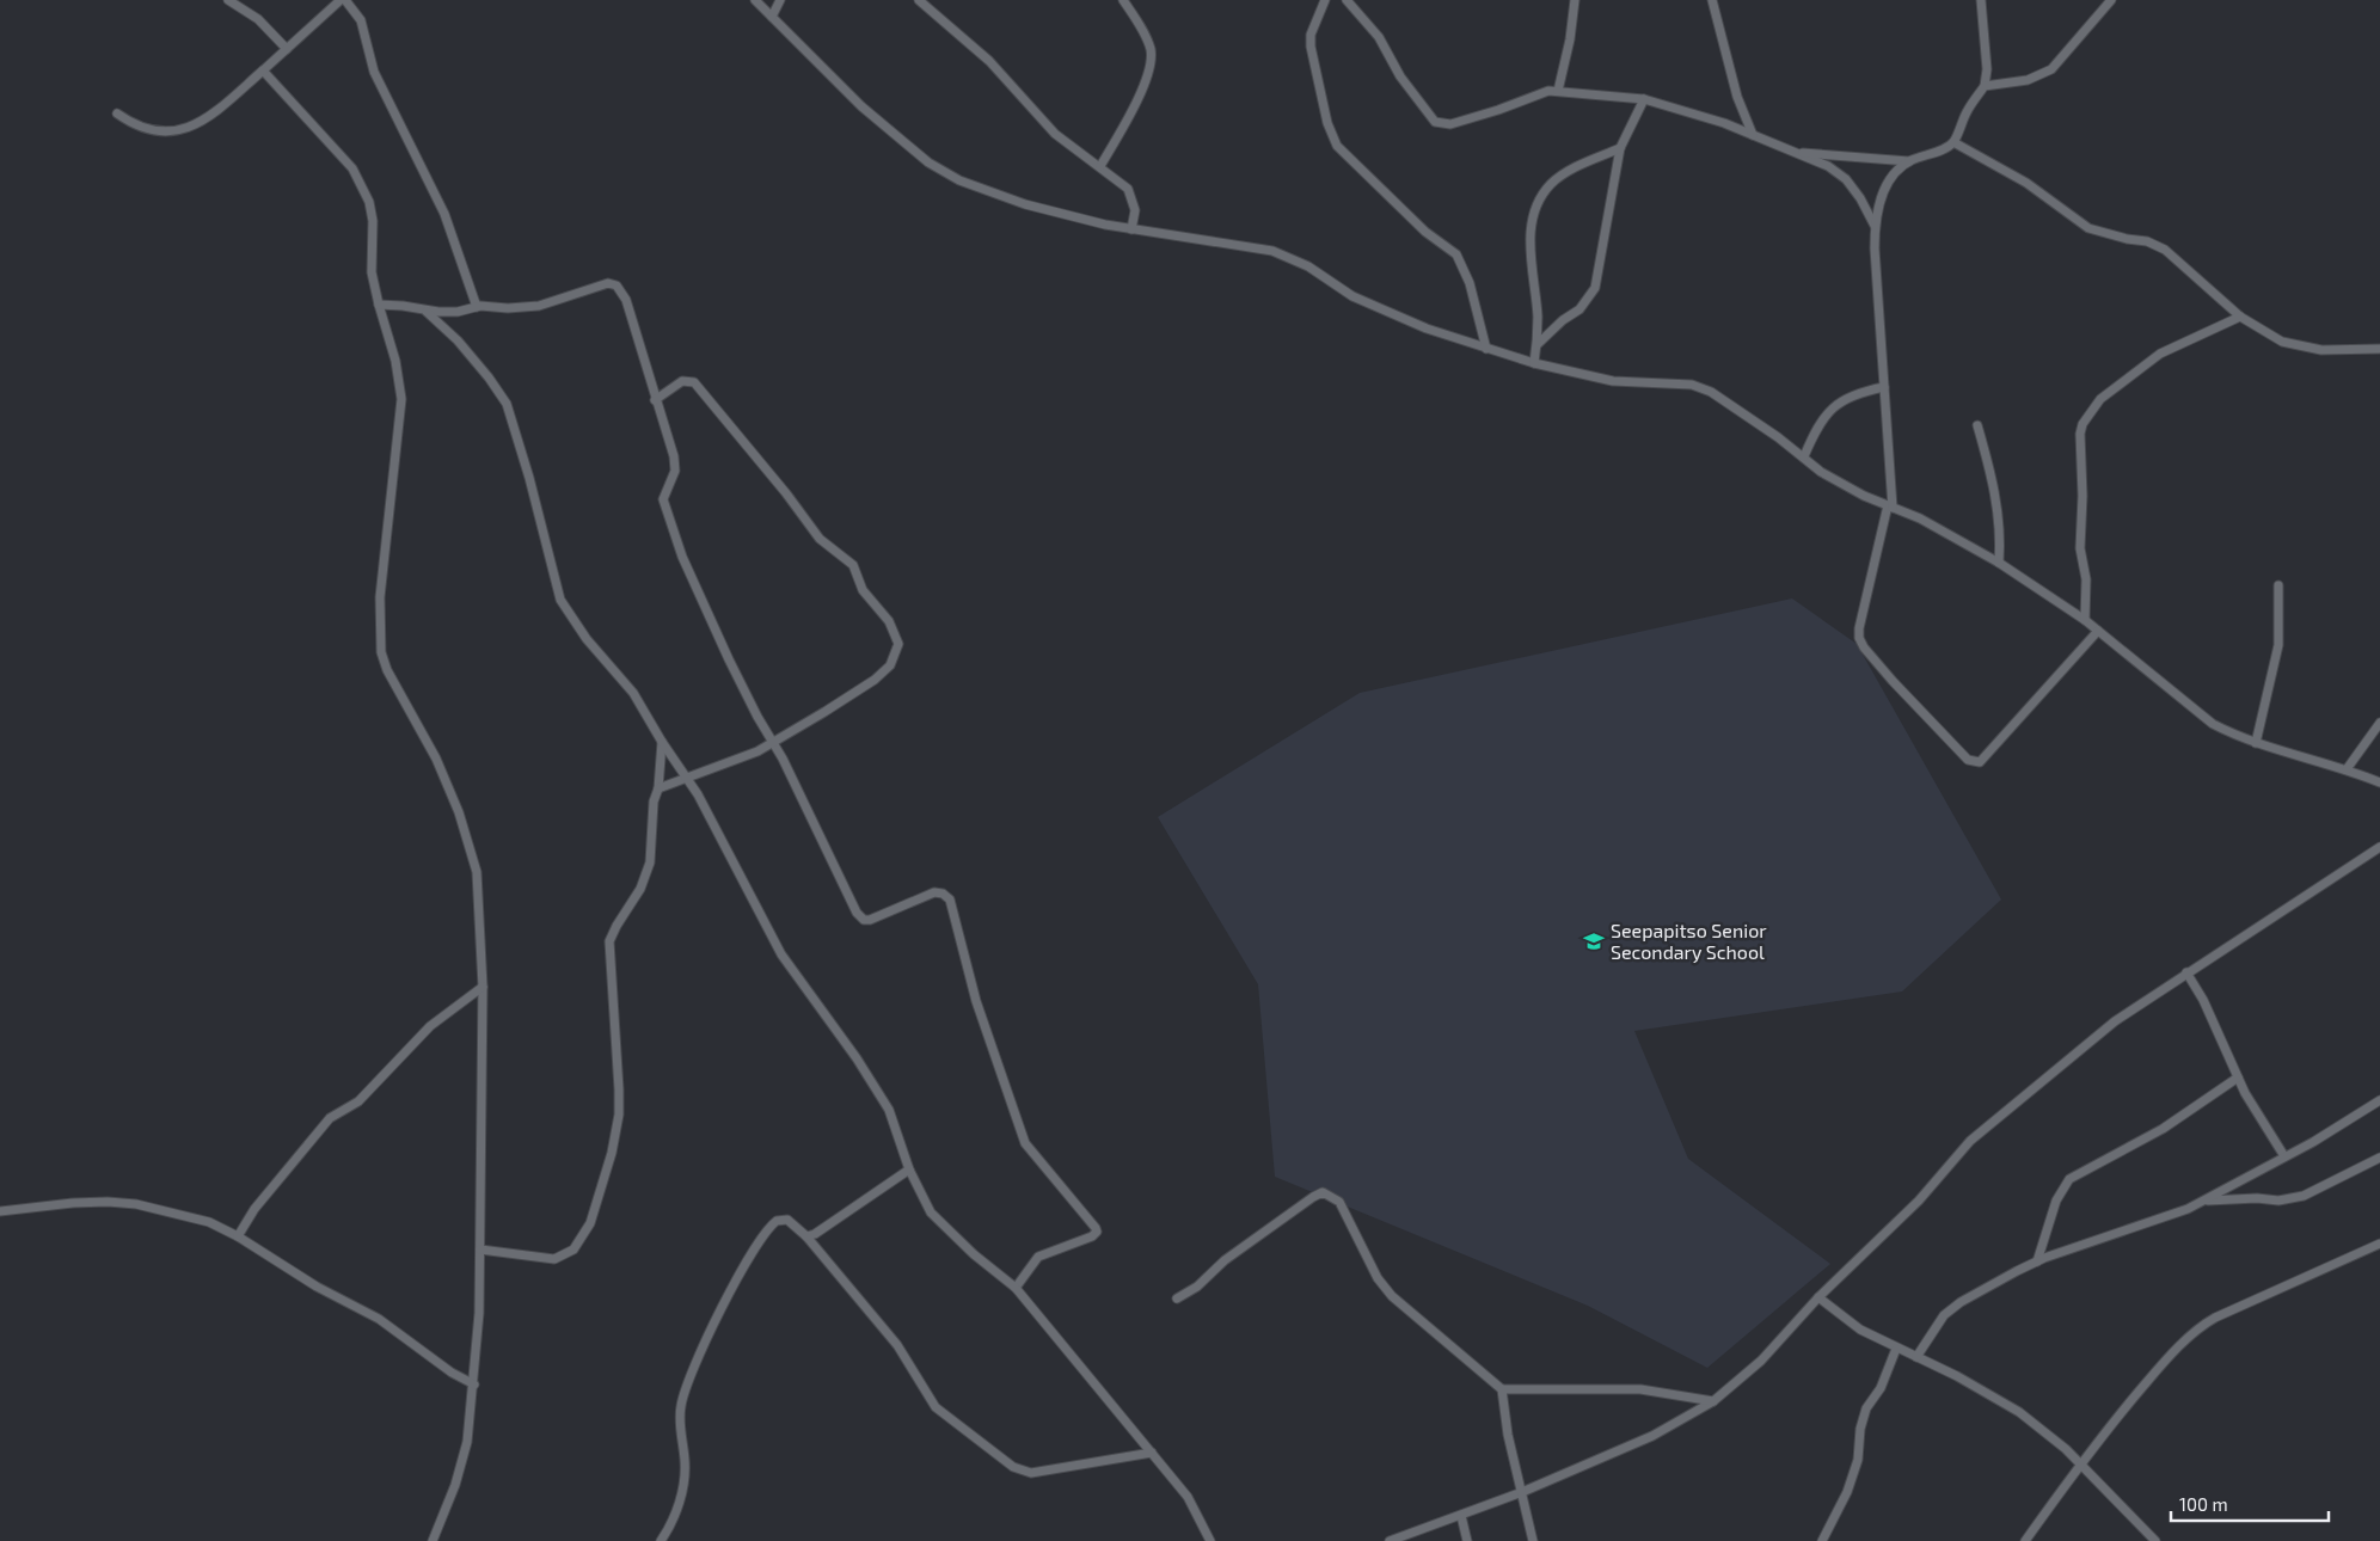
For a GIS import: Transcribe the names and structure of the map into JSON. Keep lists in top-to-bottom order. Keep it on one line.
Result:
{"places":{"school or university":["Seepapitso Senior Secondary School"]},"scale_bar":"100 m"}
